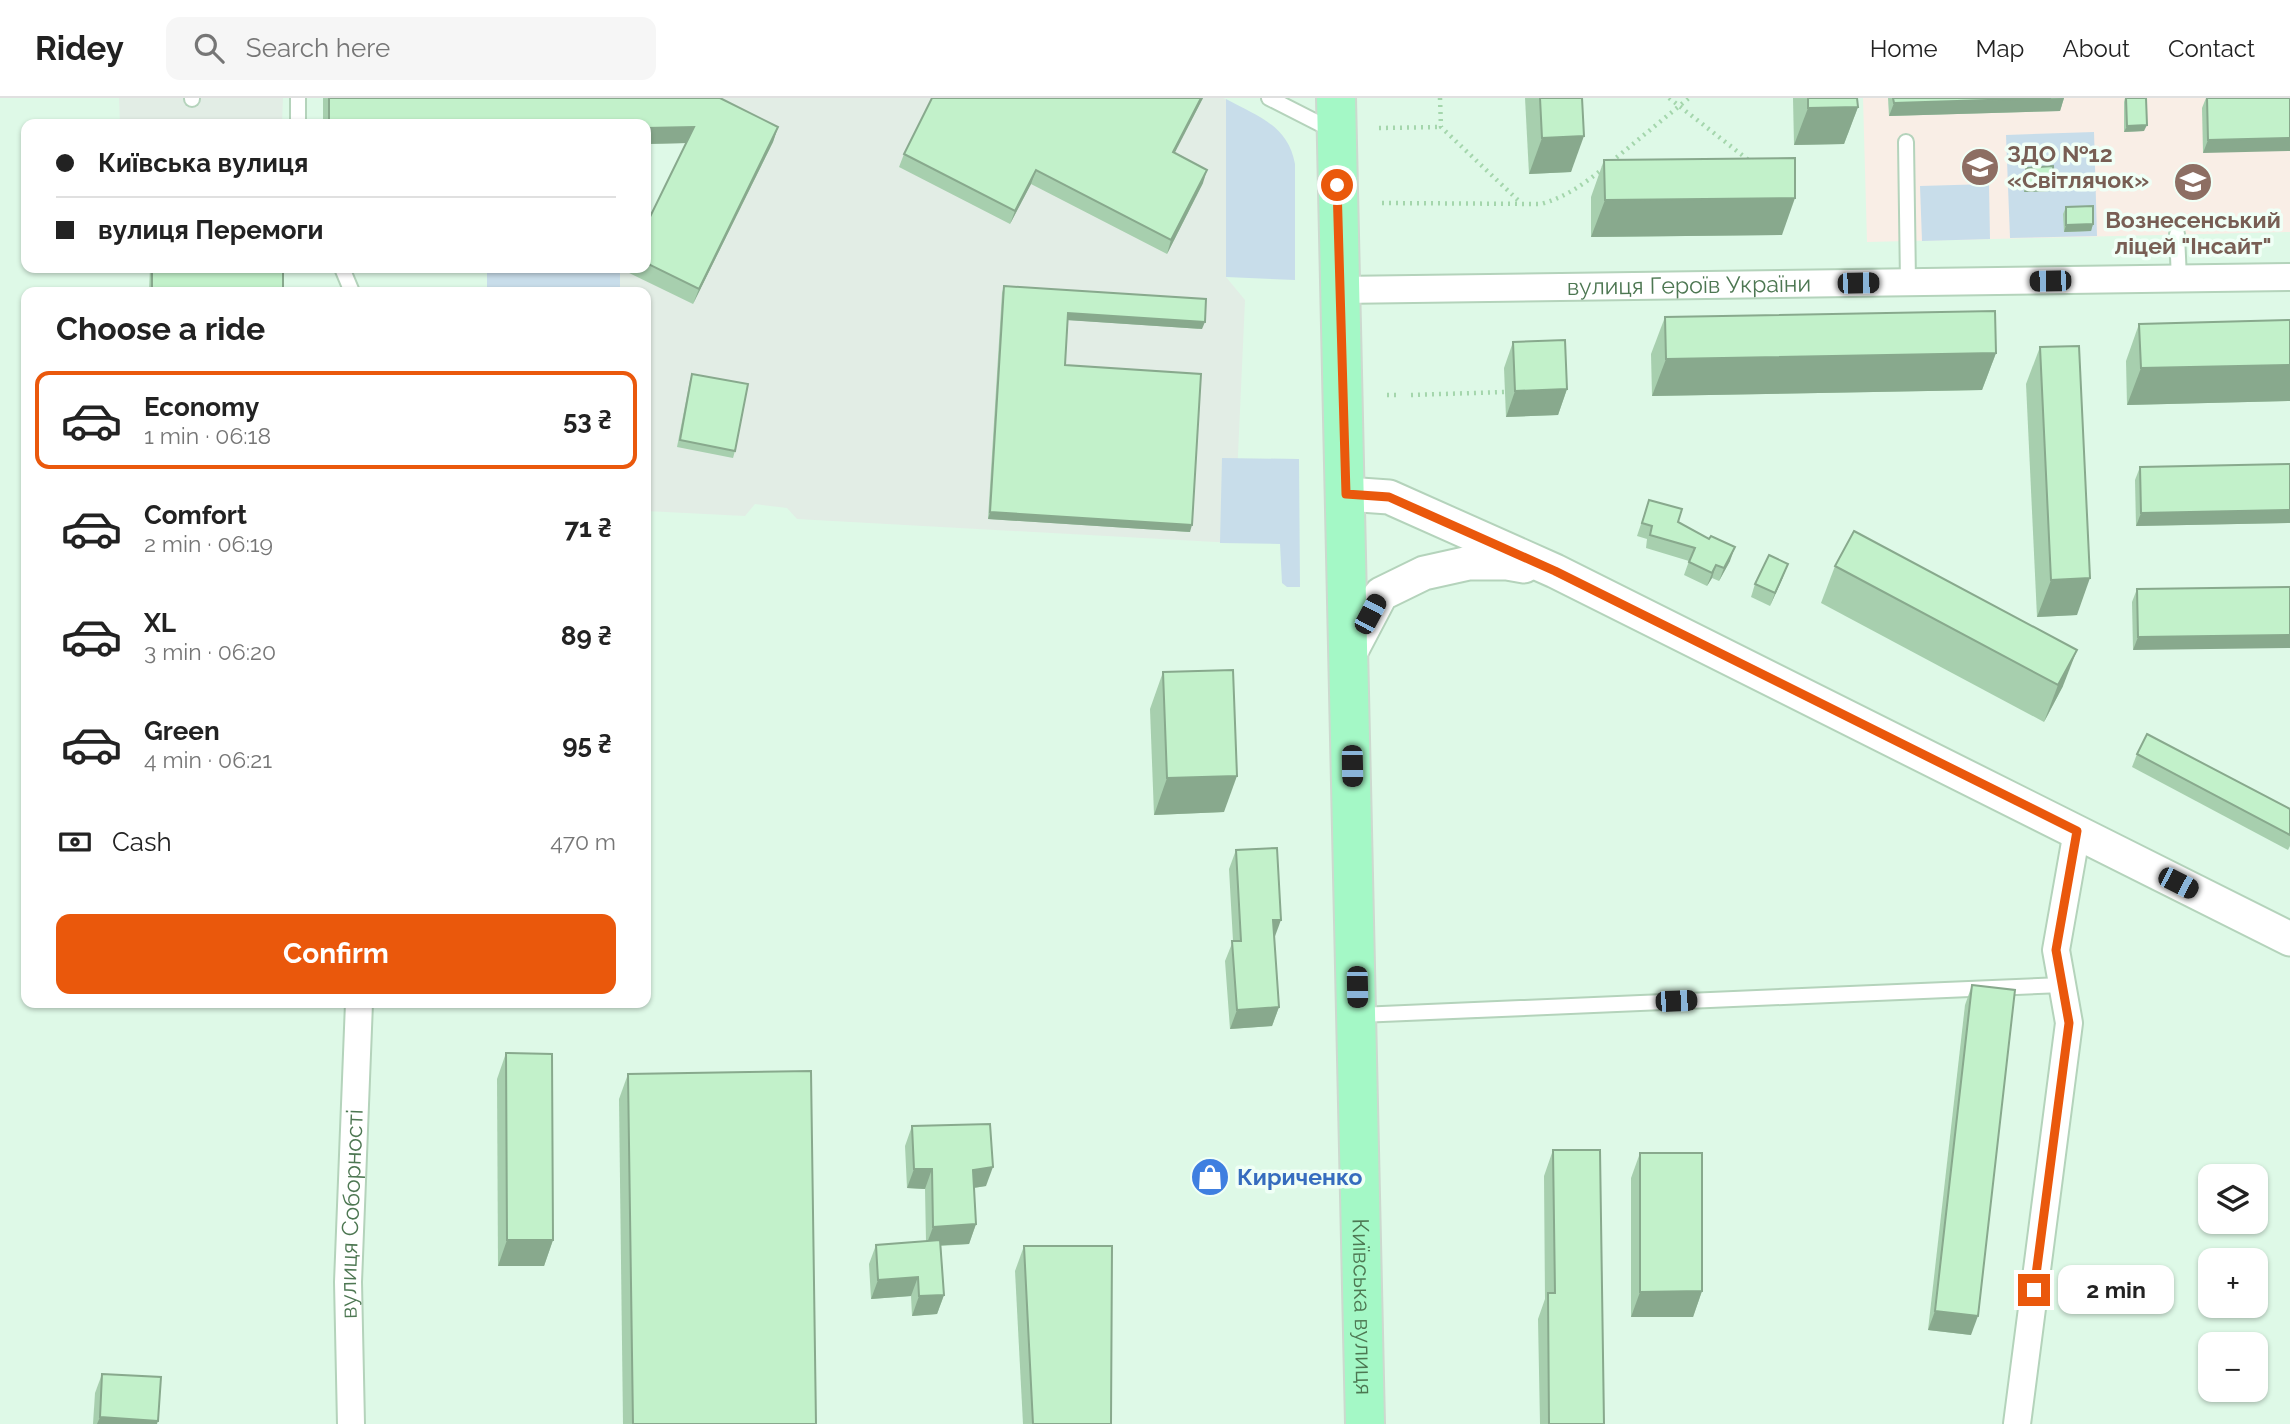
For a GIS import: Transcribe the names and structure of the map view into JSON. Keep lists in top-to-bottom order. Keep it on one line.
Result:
{"streets":{"main road":["Київська вулиця"],"street":["вулиця Героїв України","вулиця Соборності"]},"crossings":[["вулиця Героїв України","Київська вулиця"]],"places":{"school or university":["ЗДО №12 «Світлячок»","Вознесенський ліцей \"Інсайт\""],"shop":["Кириченко"]},"page":{"header":"Ridey","search":"Search here","nav":["Home","Map","About","Contact"],"banner":["Київська вулиця","вулиця Перемоги"],"heading":"Choose a ride","list":[{"name":"Economy","note":"1 min · 06:18","value":"53 ₴"},{"name":"Comfort","note":"2 min · 06:19","value":"71 ₴"},{"name":"XL","note":"3 min · 06:20","value":"89 ₴"},{"name":"Green","note":"4 min · 06:21","value":"95 ₴"}],"pay":["Cash","470 m"],"buttons":"Confirm","map_buttons":["+","−"],"bubble":"2 min"}}
